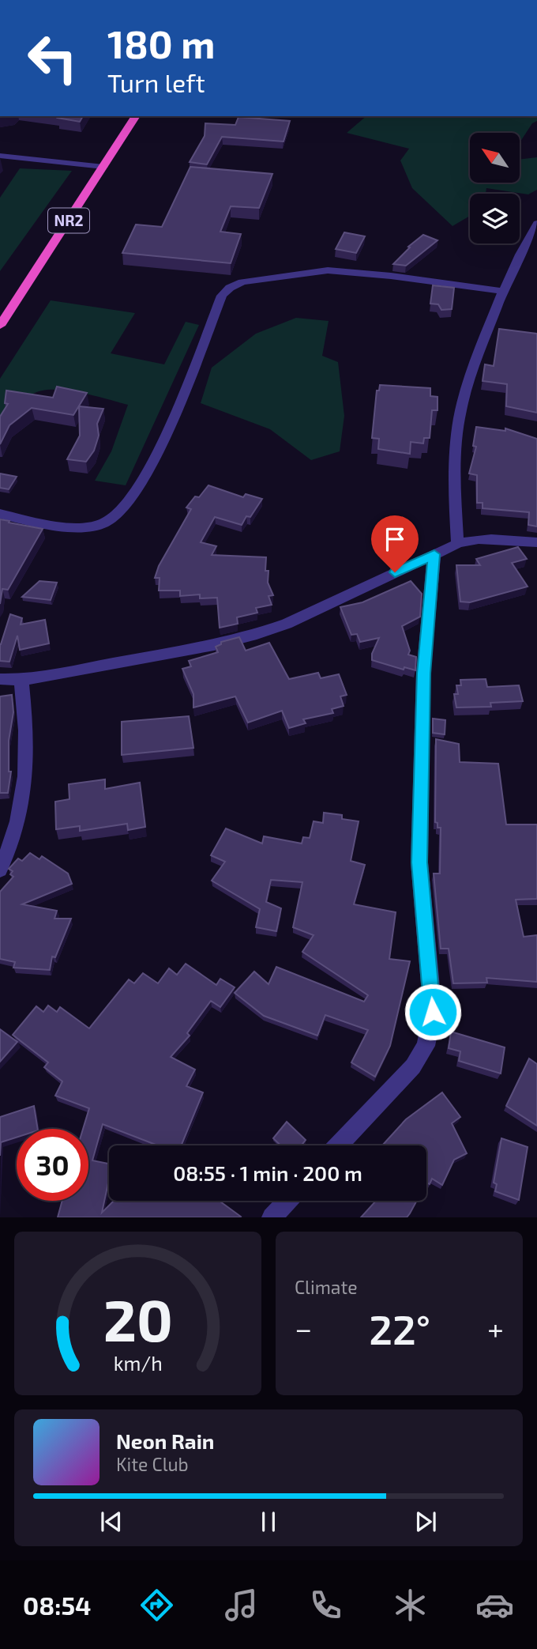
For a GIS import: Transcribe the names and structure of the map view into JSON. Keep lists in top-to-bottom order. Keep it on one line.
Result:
{"streets":{"highway":["NR2"]},"north":"top left","page":{"turn":["180 m","Turn left"],"limit":"30","trip":"08:55 · 1 min · 200 m","tile":"Climate","heat":["−","22°","+"],"song":["Neon Rain","Kite Club"],"tabs":"08:54","gauge":["20","km/h"]}}
